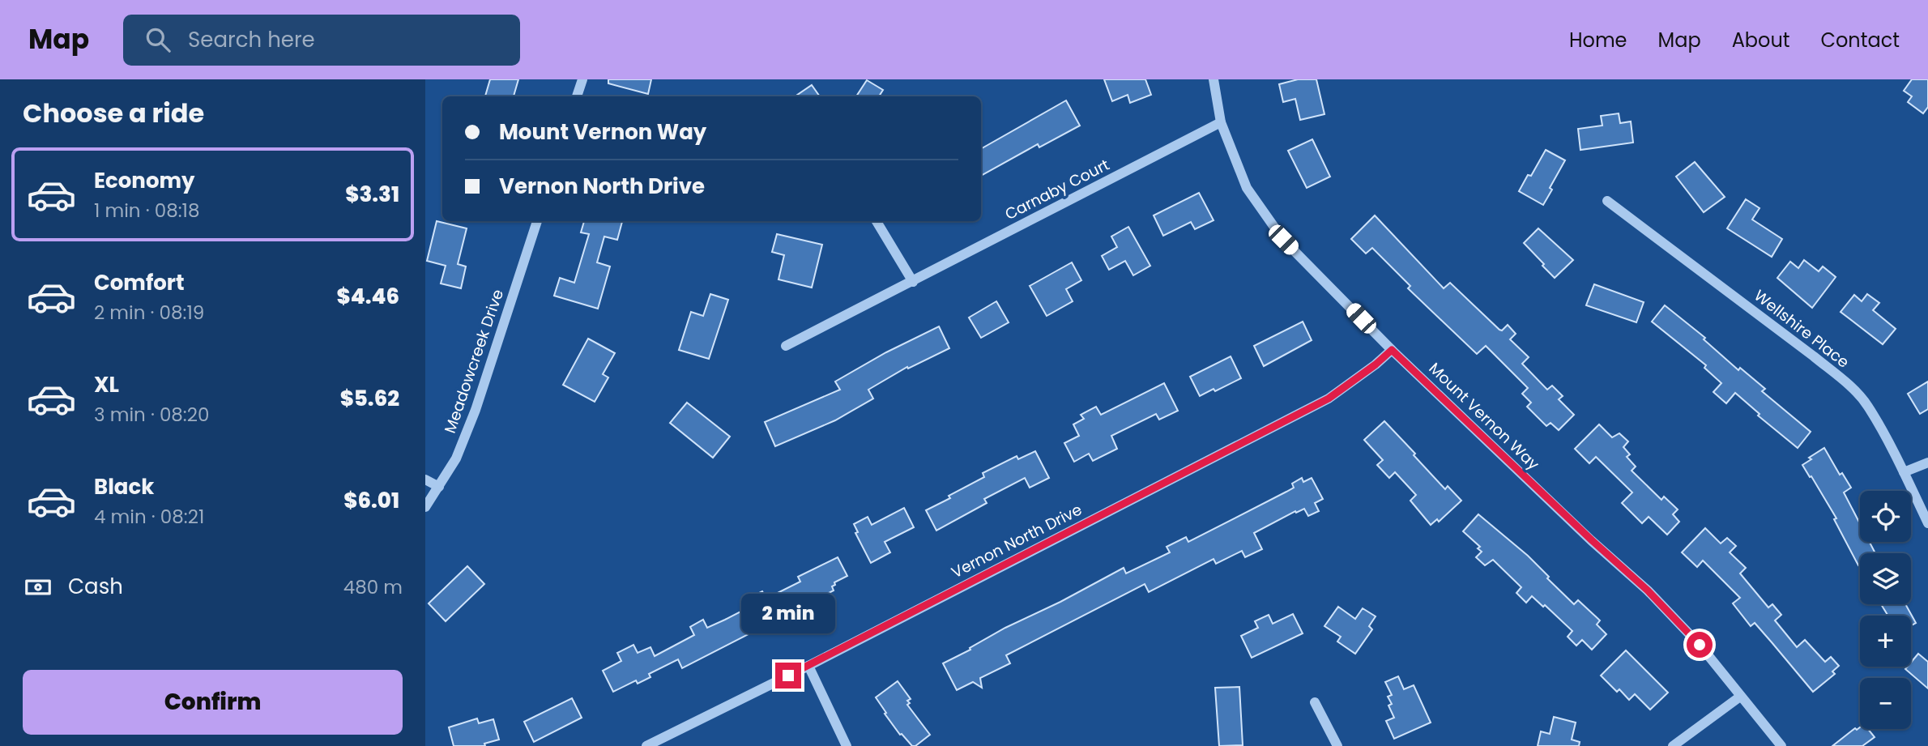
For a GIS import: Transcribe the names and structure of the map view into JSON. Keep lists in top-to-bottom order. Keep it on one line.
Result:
{"streets":{"street":["Carnaby Court","Wellshire Place","Meadowcreek Drive","Mount Vernon Way","Vernon North Drive"]},"crossings":[["Carnaby Court","Mount Vernon Way"],["Mount Vernon Way","Vernon North Drive"]],"page":{"header":"Map","search":"Search here","nav":["Home","Map","About","Contact"],"heading":"Choose a ride","banner":["Mount Vernon Way","Vernon North Drive"],"list":[{"name":"Economy","note":"1 min · 08:18","value":"$3.31"},{"name":"Comfort","note":"2 min · 08:19","value":"$4.46"},{"name":"XL","note":"3 min · 08:20","value":"$5.62"},{"name":"Black","note":"4 min · 08:21","value":"$6.01"}],"map_buttons":["+","−"],"pay":["Cash","480 m"],"bubble":"2 min","buttons":"Confirm"}}
